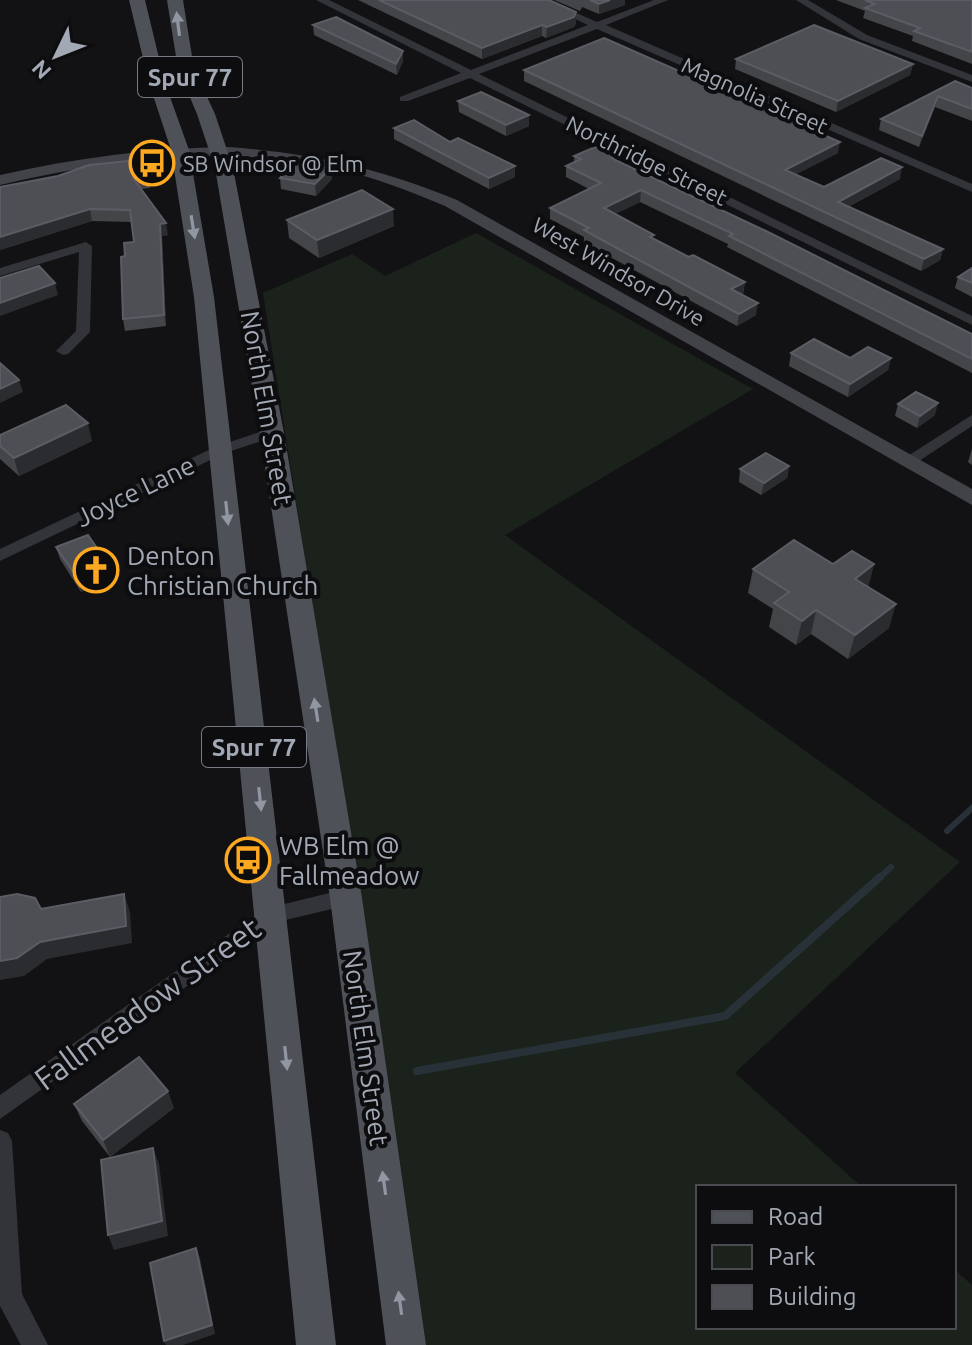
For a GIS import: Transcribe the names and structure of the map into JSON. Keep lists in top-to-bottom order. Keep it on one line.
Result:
{"streets":{"main road":["Spur 77","North Elm Street"],"street":["Magnolia Street","Northridge Street","West Windsor Drive","Joyce Lane","Fallmeadow Street"]},"crossings":[["West Windsor Drive","North Elm Street"],["North Elm Street","Joyce Lane"],["North Elm Street","Fallmeadow Street"]],"places":{"bus stop":["SB Windsor @ Elm","WB Elm @ Fallmeadow"],"church":["Denton Christian Church"]},"legend":["Road","Park","Building"],"north":"bottom left"}
